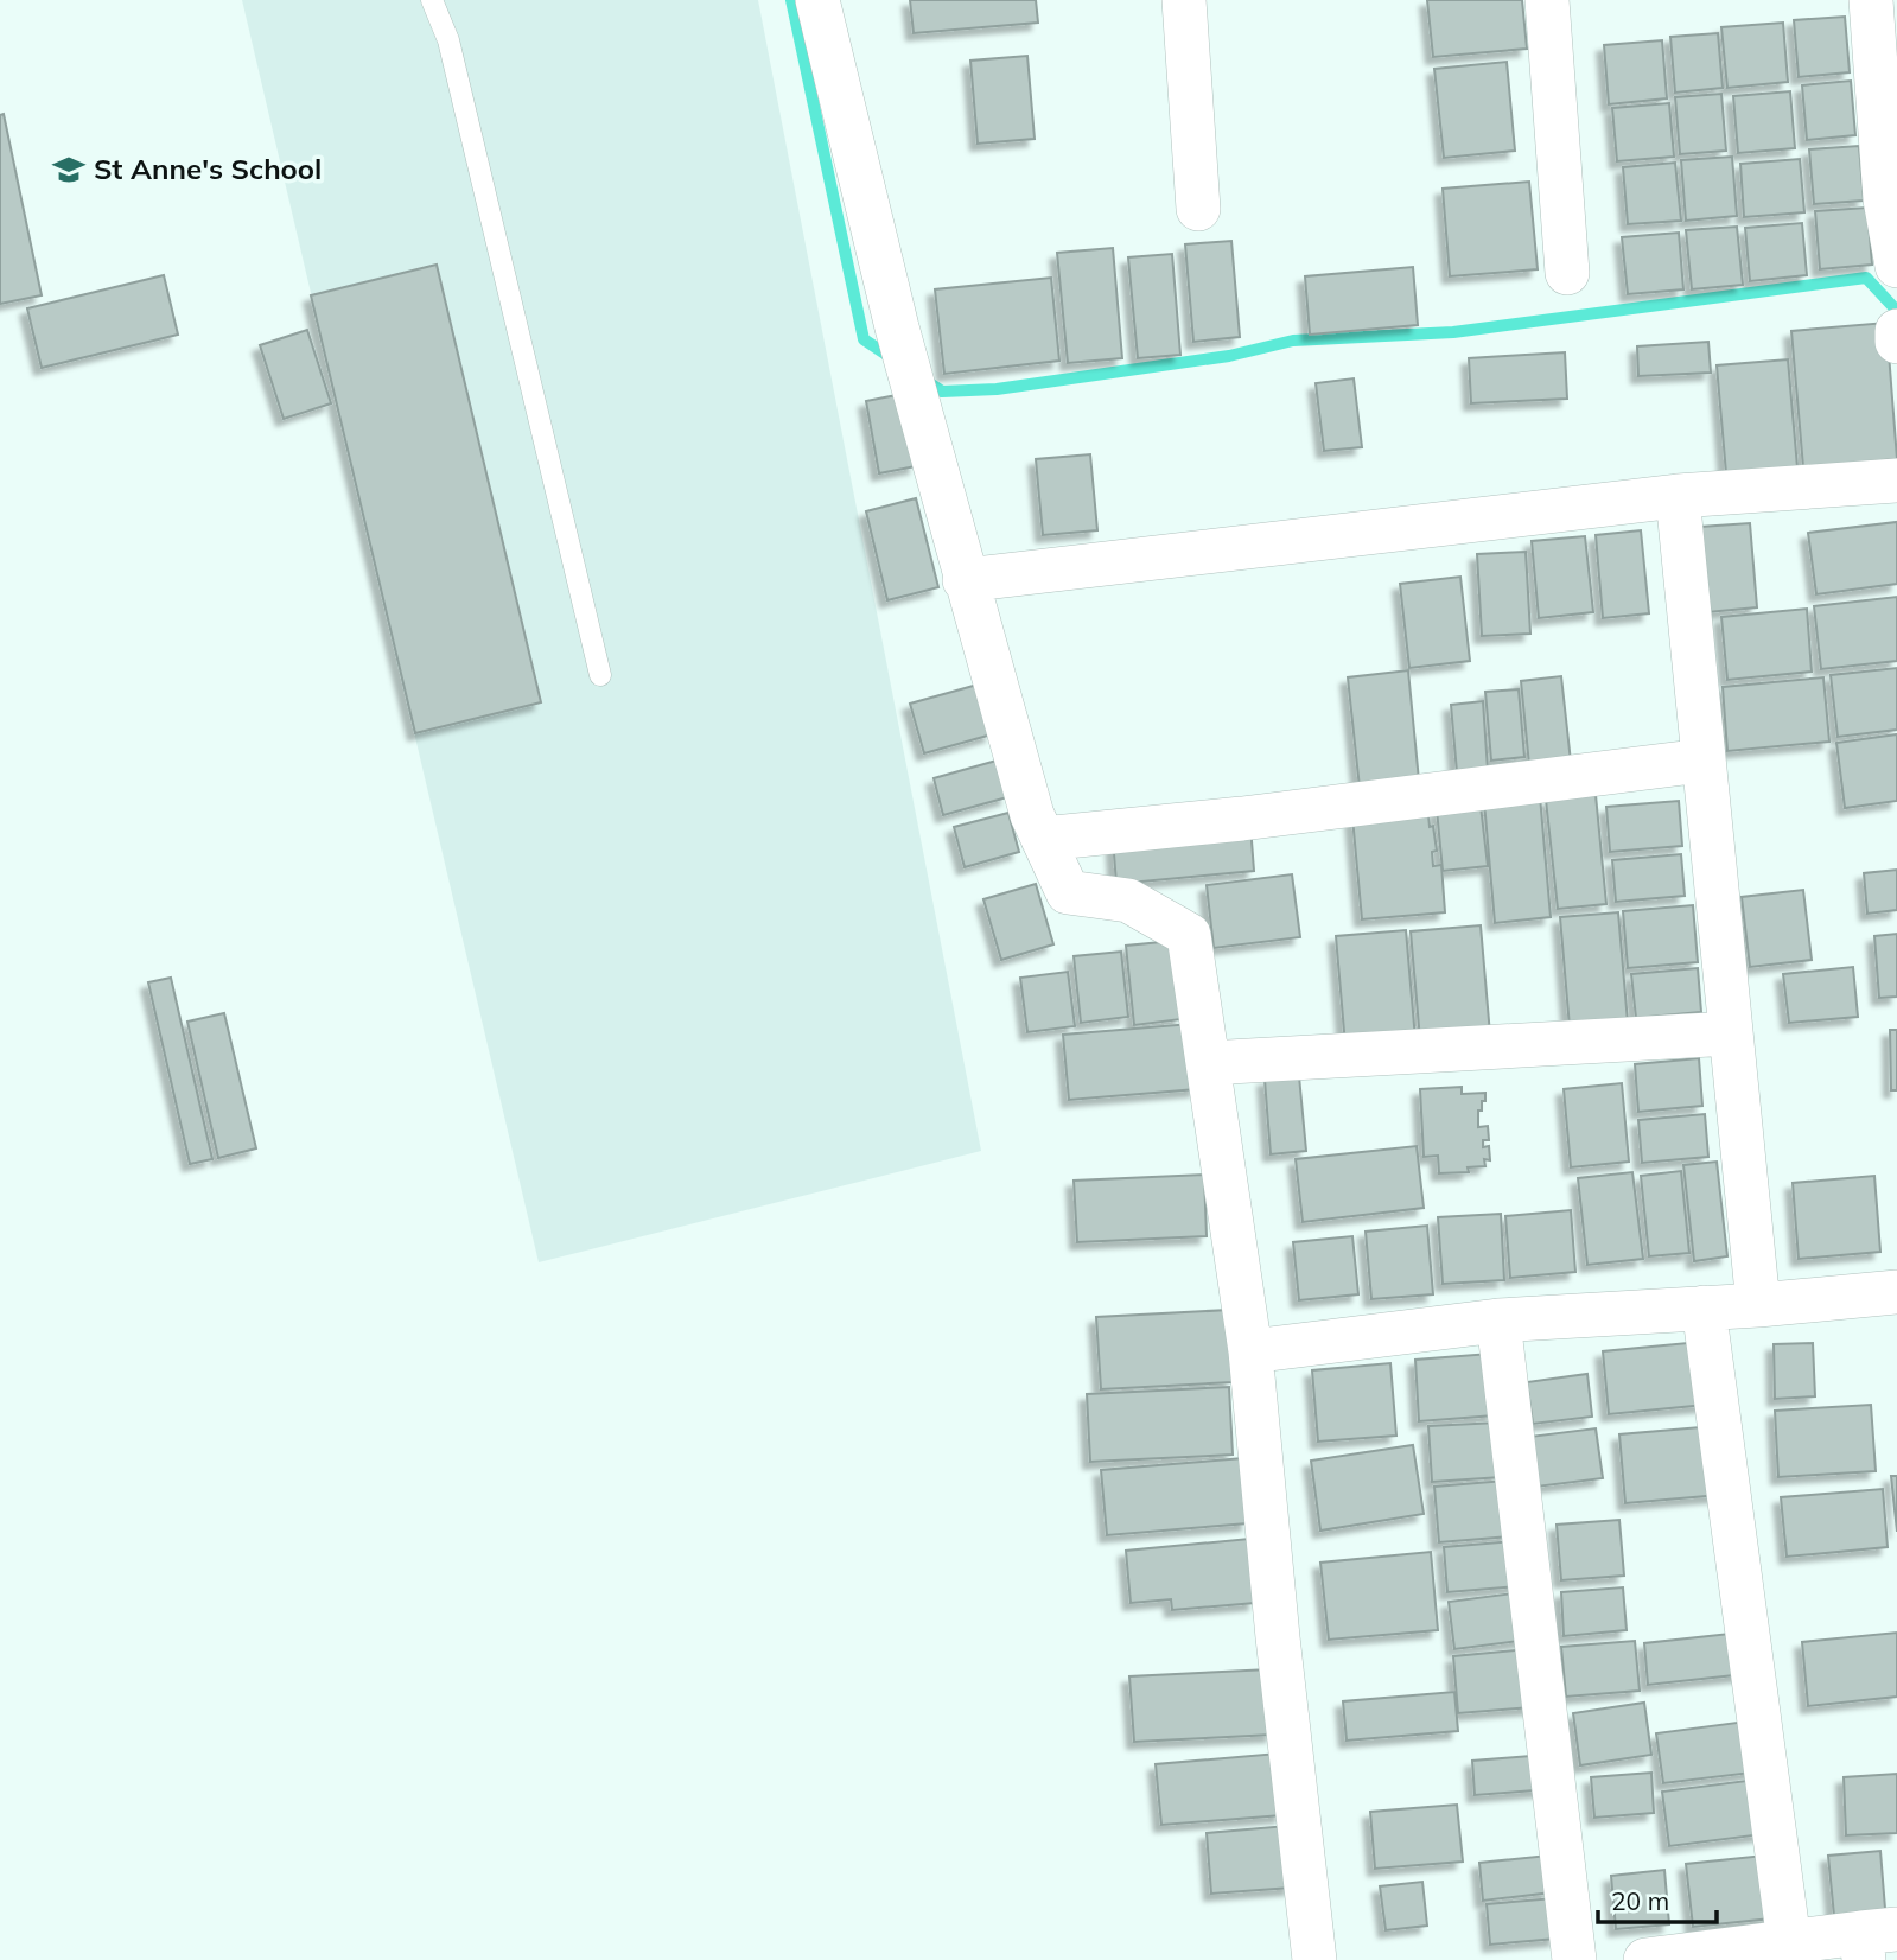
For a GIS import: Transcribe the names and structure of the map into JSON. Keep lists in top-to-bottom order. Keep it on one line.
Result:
{"places":{"school or university":["St Anne's School"]},"scale_bar":"20 m"}
